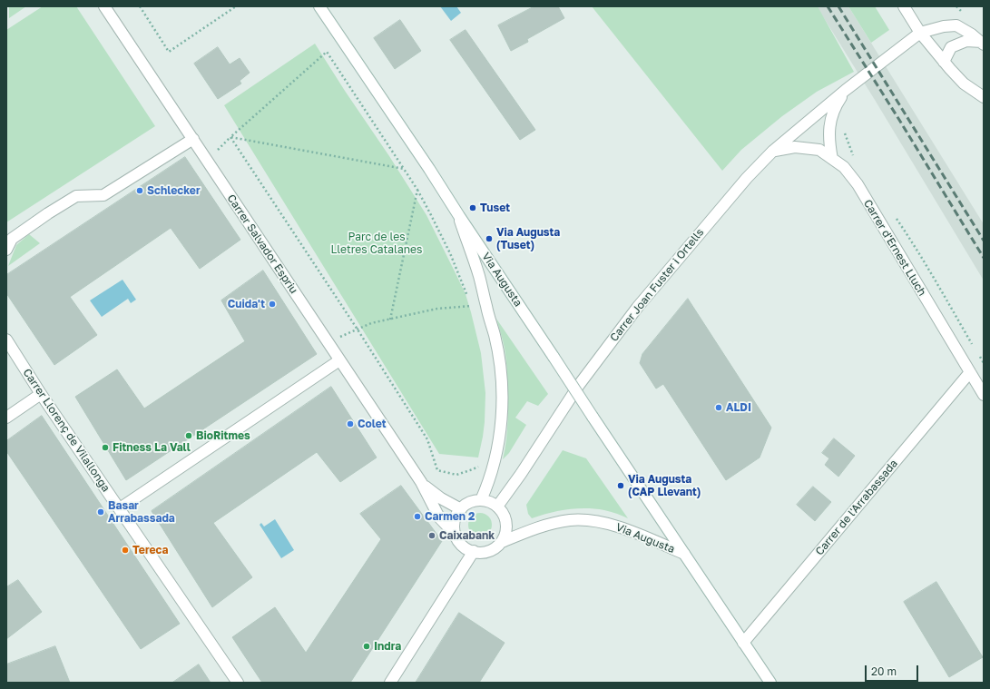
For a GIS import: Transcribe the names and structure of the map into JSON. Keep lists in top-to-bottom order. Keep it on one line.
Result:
{"streets":{"street":["Carrer Salvador Espriu","Carrer d'Ernest Lluch","Via Augusta","Carrer Joan Fuster i Ortells","Carrer Llorenç de Vilallonga","Carrer de l'Arrabassada"]},"crossings":[["Carrer Salvador Espriu","Via Augusta"],["Carrer Salvador Espriu","Carrer Joan Fuster i Ortells"],["Carrer d'Ernest Lluch","Carrer Joan Fuster i Ortells"],["Carrer d'Ernest Lluch","Carrer de l'Arrabassada"],["Via Augusta","Carrer Joan Fuster i Ortells"],["Via Augusta","Carrer de l'Arrabassada"]],"parks":["Parc de les Lletres Catalanes"],"places":["Schlecker","Tuset","Via Augusta (Tuset)","Cuida't","ALDI","Colet","BioRitmes","Fitness La Vall","Via Augusta (CAP Llevant)","Basar Arrabassada","Carmen 2","Caixabank","Tereca","Indra"],"scale_bar":"20 m"}
